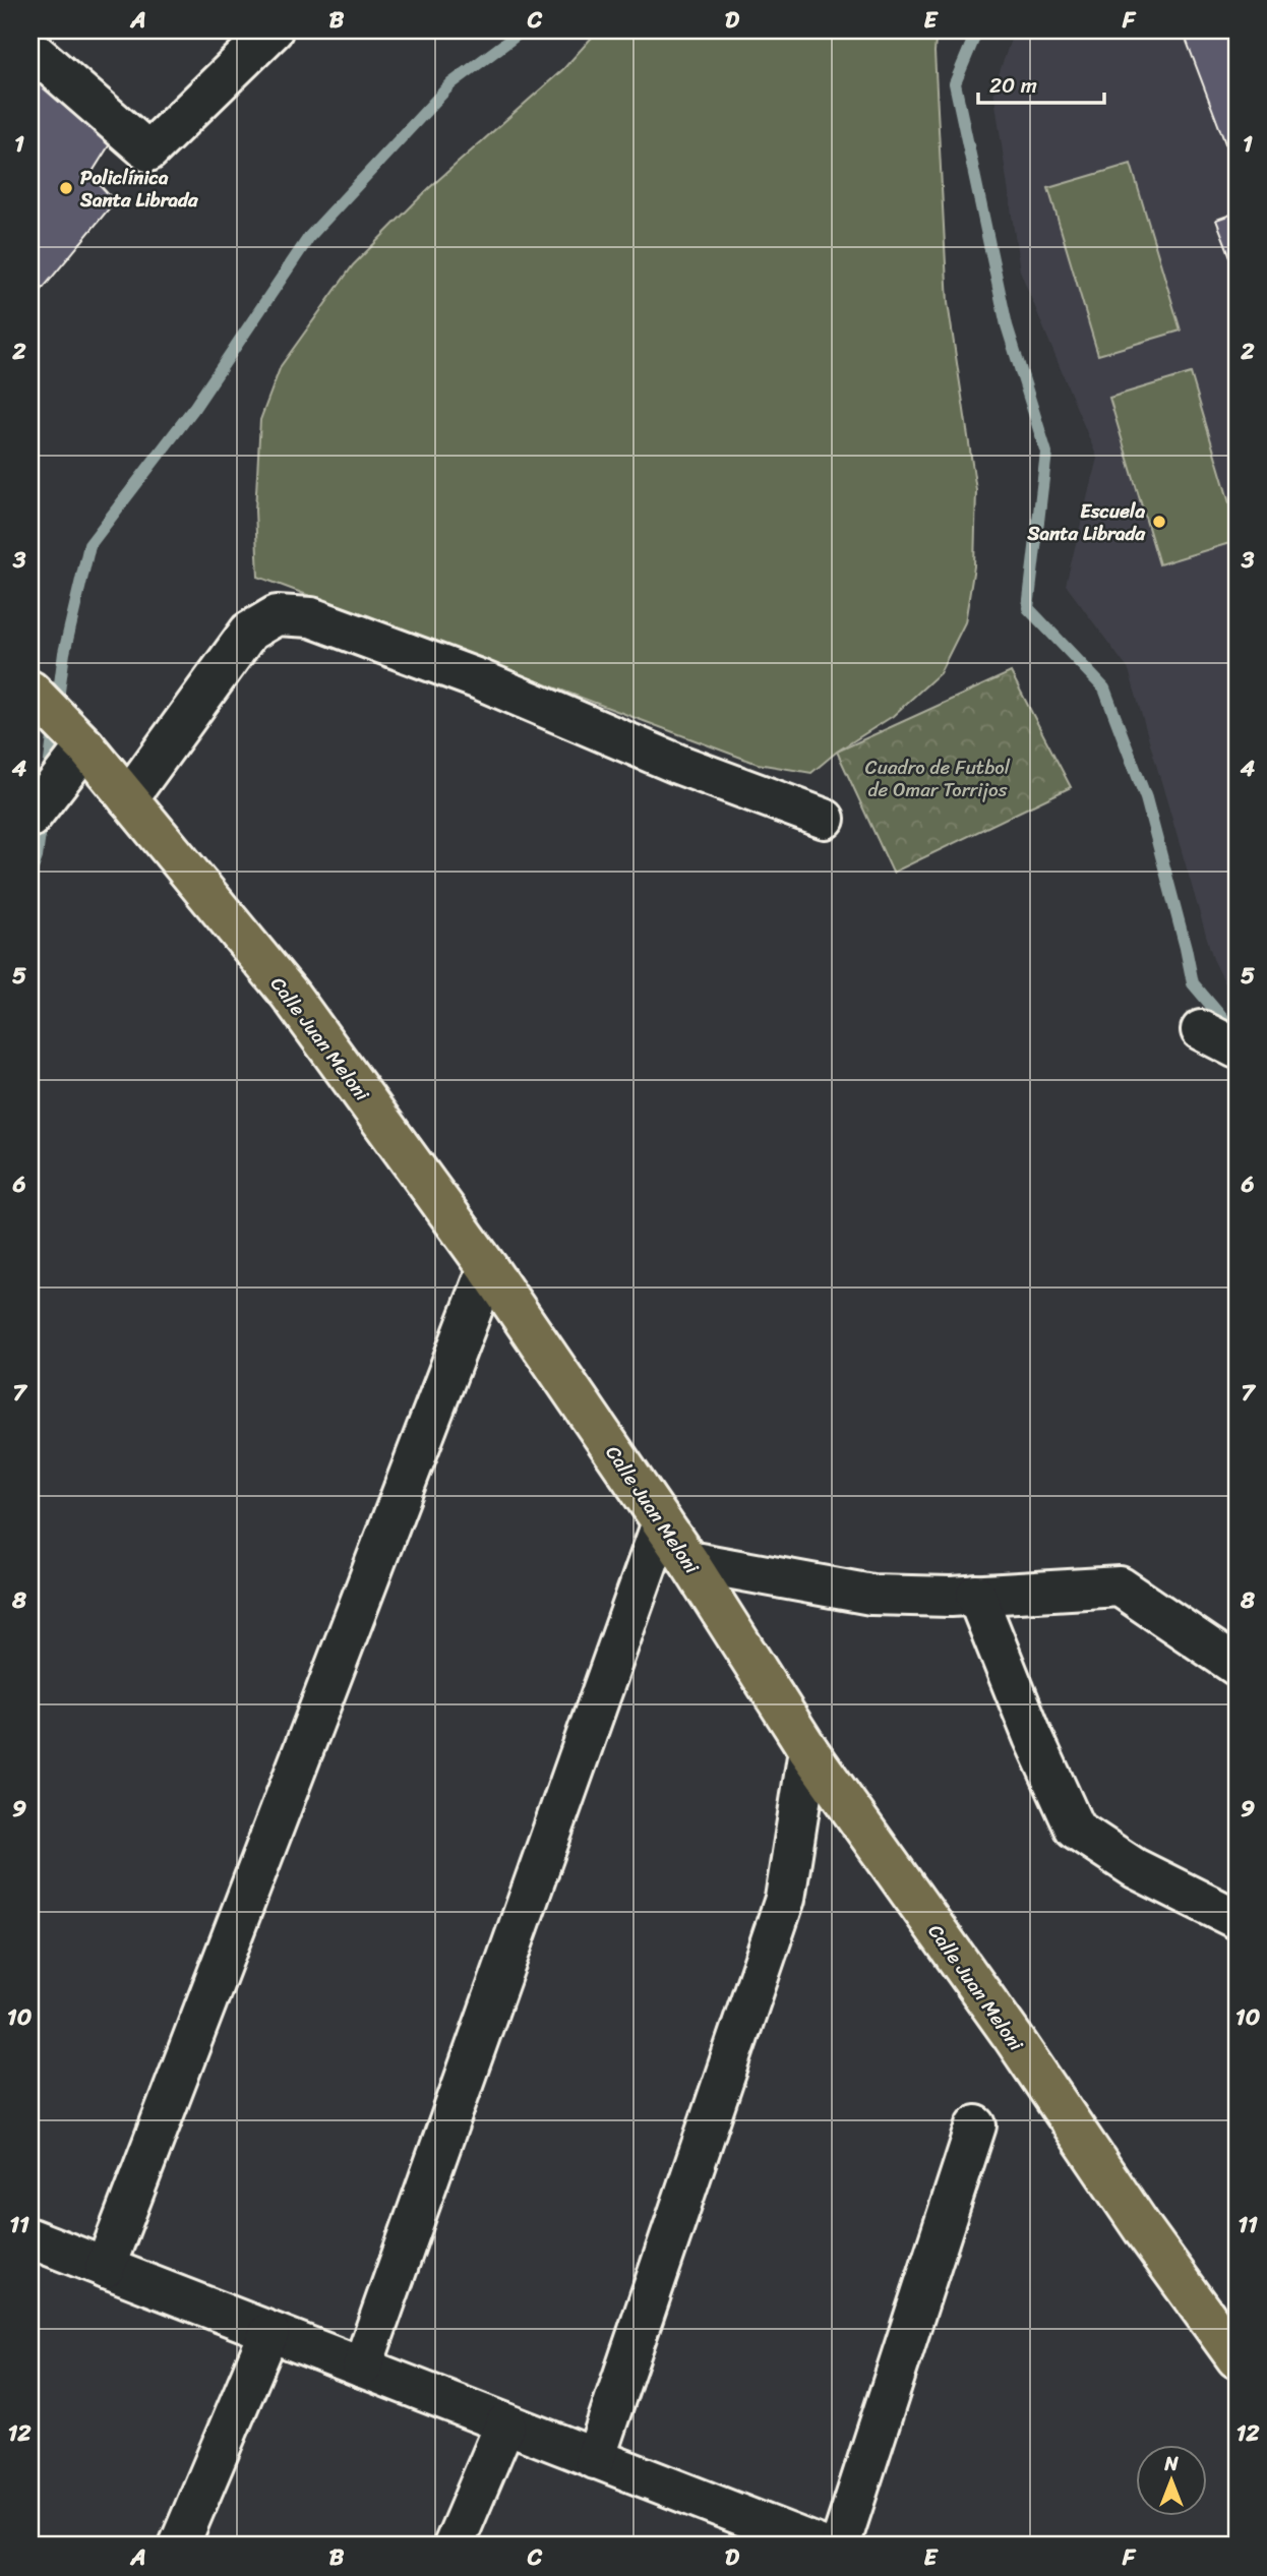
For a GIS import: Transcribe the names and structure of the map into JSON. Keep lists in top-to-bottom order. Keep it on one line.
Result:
{"streets":{"main road":["Calle Juan Meloni"]},"parks":["Cuadro de Futbol de Omar Torrijos"],"places":["Policlínica Santa Librada","Escuela Santa Librada"],"scale_bar":"20 m","north":"top","grid":{"columns":["A","B","C","D","E","F"],"rows":["1","2","3","4","5","6","7","8","9","10","11","12"]}}
